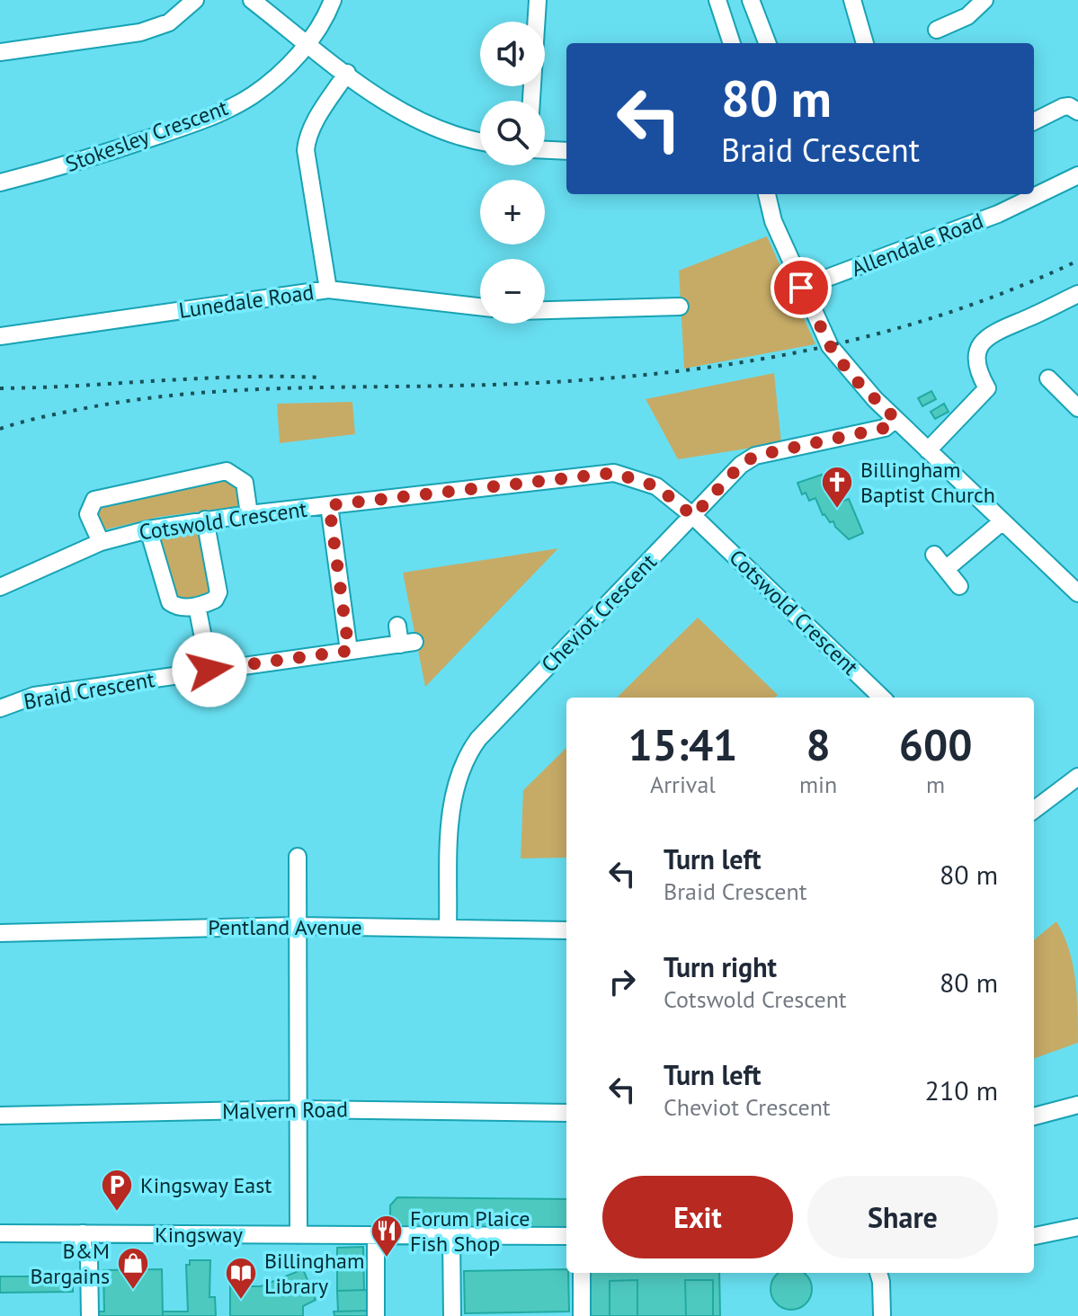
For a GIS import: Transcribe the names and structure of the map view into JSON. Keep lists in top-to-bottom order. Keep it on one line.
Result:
{"streets":{"street":["Stokesley Crescent","Allendale Road","Lunedale Road","Cotswold Crescent","Cheviot Crescent","Braid Crescent","Pentland Avenue","Malvern Road","Kingsway"]},"crossings":[["Cotswold Crescent","Cheviot Crescent"],["Cheviot Crescent","Pentland Avenue"]],"places":{"church":["Billingham Baptist Church"],"parking":["Kingsway East"],"restaurant":["Forum Plaice Fish Shop"],"shop":["B&M Bargains"],"library":["Billingham Library"]},"page":{"map_buttons":["+","−"],"turn":["80 m","Braid Crescent"],"eta":["15:41","Arrival","8","min","600","m"],"list":[{"name":"Turn left","note":"Braid Crescent","value":"80 m"},{"name":"Turn right","note":"Cotswold Crescent","value":"80 m"},{"name":"Turn left","note":"Cheviot Crescent","value":"210 m"}],"buttons":["Exit","Share"]}}
